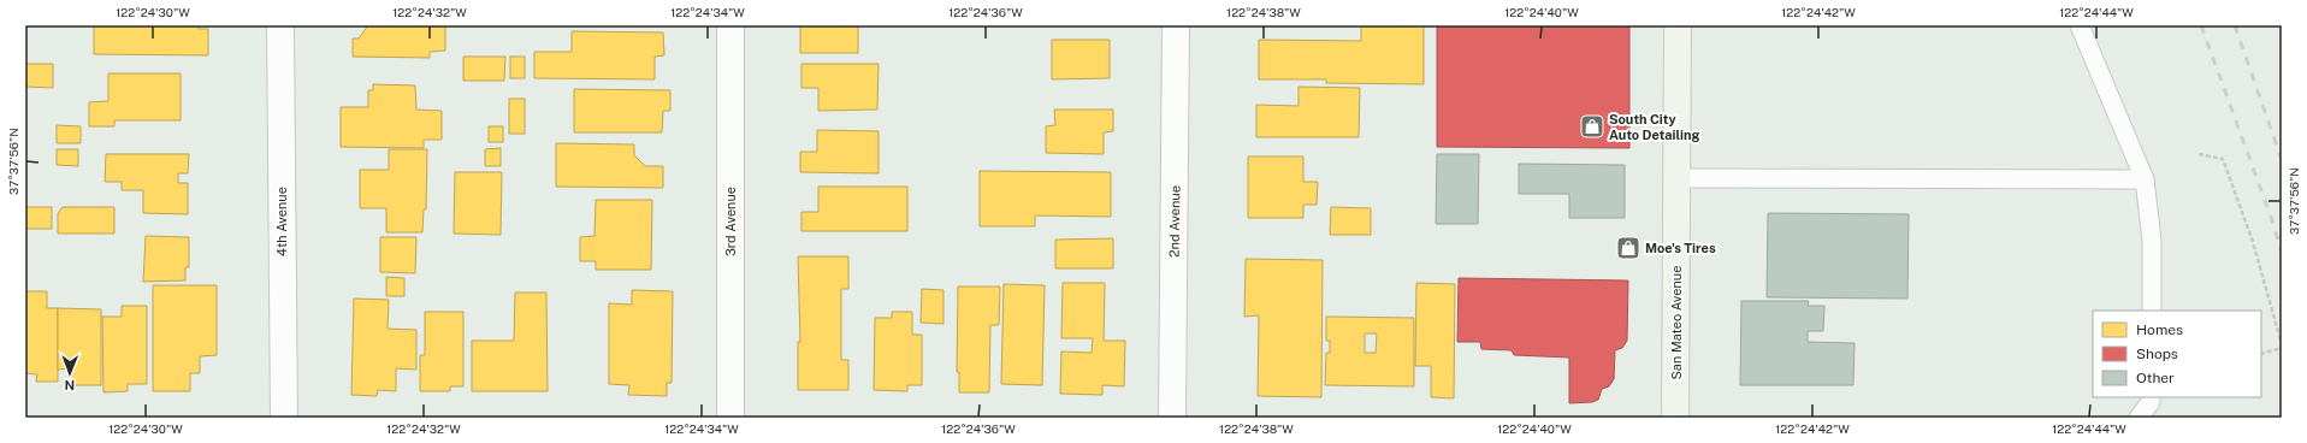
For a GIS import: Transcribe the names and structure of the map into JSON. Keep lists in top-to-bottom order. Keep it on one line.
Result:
{"streets":{"main road":["San Mateo Avenue"],"street":["4th Avenue","3rd Avenue","2nd Avenue"]},"places":{"shop":["South City Auto Detailing","Moe's Tires"]},"legend":["Homes","Shops","Other"],"north":"bottom","coordinates":["122°24'30\"W","122°24'32\"W","122°24'34\"W","122°24'36\"W","122°24'38\"W","122°24'40\"W","122°24'42\"W","122°24'44\"W","37°37'56\"N"]}
